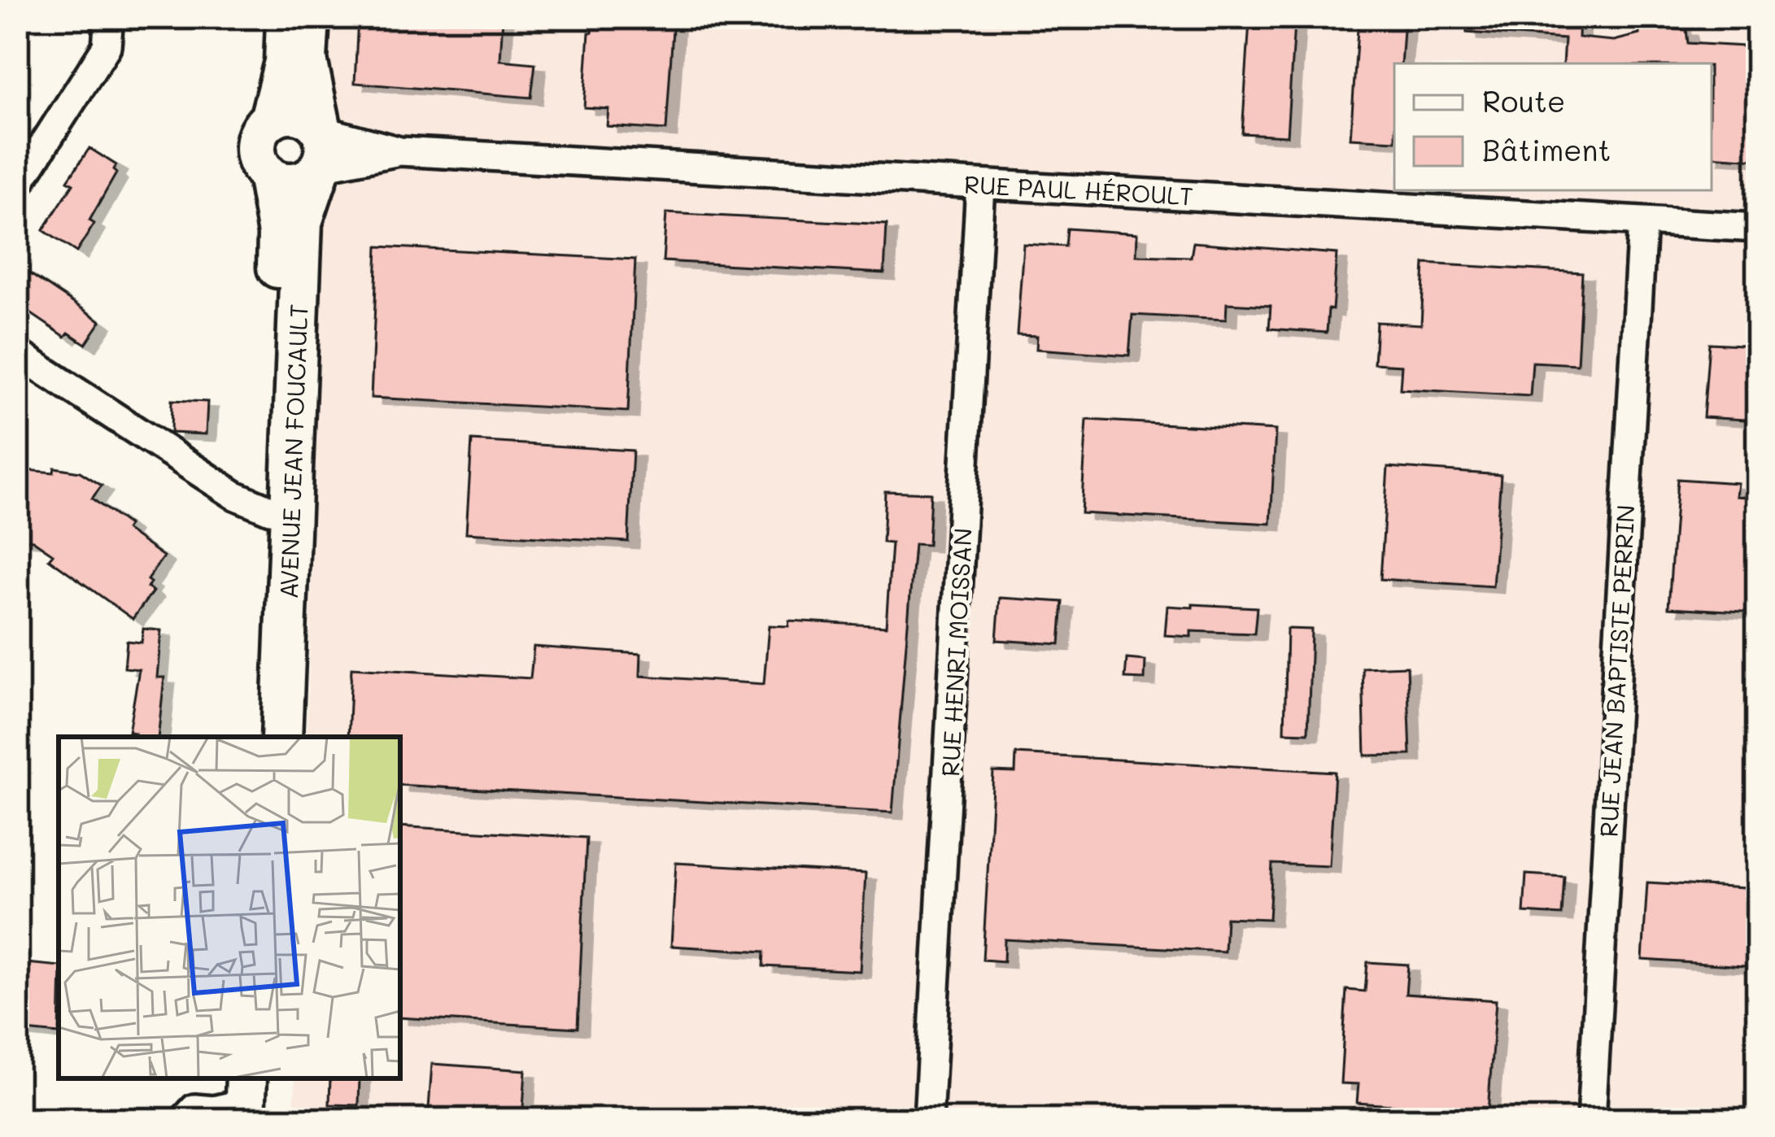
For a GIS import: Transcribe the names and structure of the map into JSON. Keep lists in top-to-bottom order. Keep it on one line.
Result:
{"streets":{"main road":["AVENUE JEAN FOUCAULT"],"street":["RUE PAUL HÉROULT","RUE HENRI MOISSAN","RUE JEAN BAPTISTE PERRIN"]},"crossings":[["RUE PAUL HÉROULT","AVENUE JEAN FOUCAULT"],["RUE PAUL HÉROULT","RUE HENRI MOISSAN"],["RUE PAUL HÉROULT","RUE JEAN BAPTISTE PERRIN"]],"legend":["Route","Bâtiment"]}
